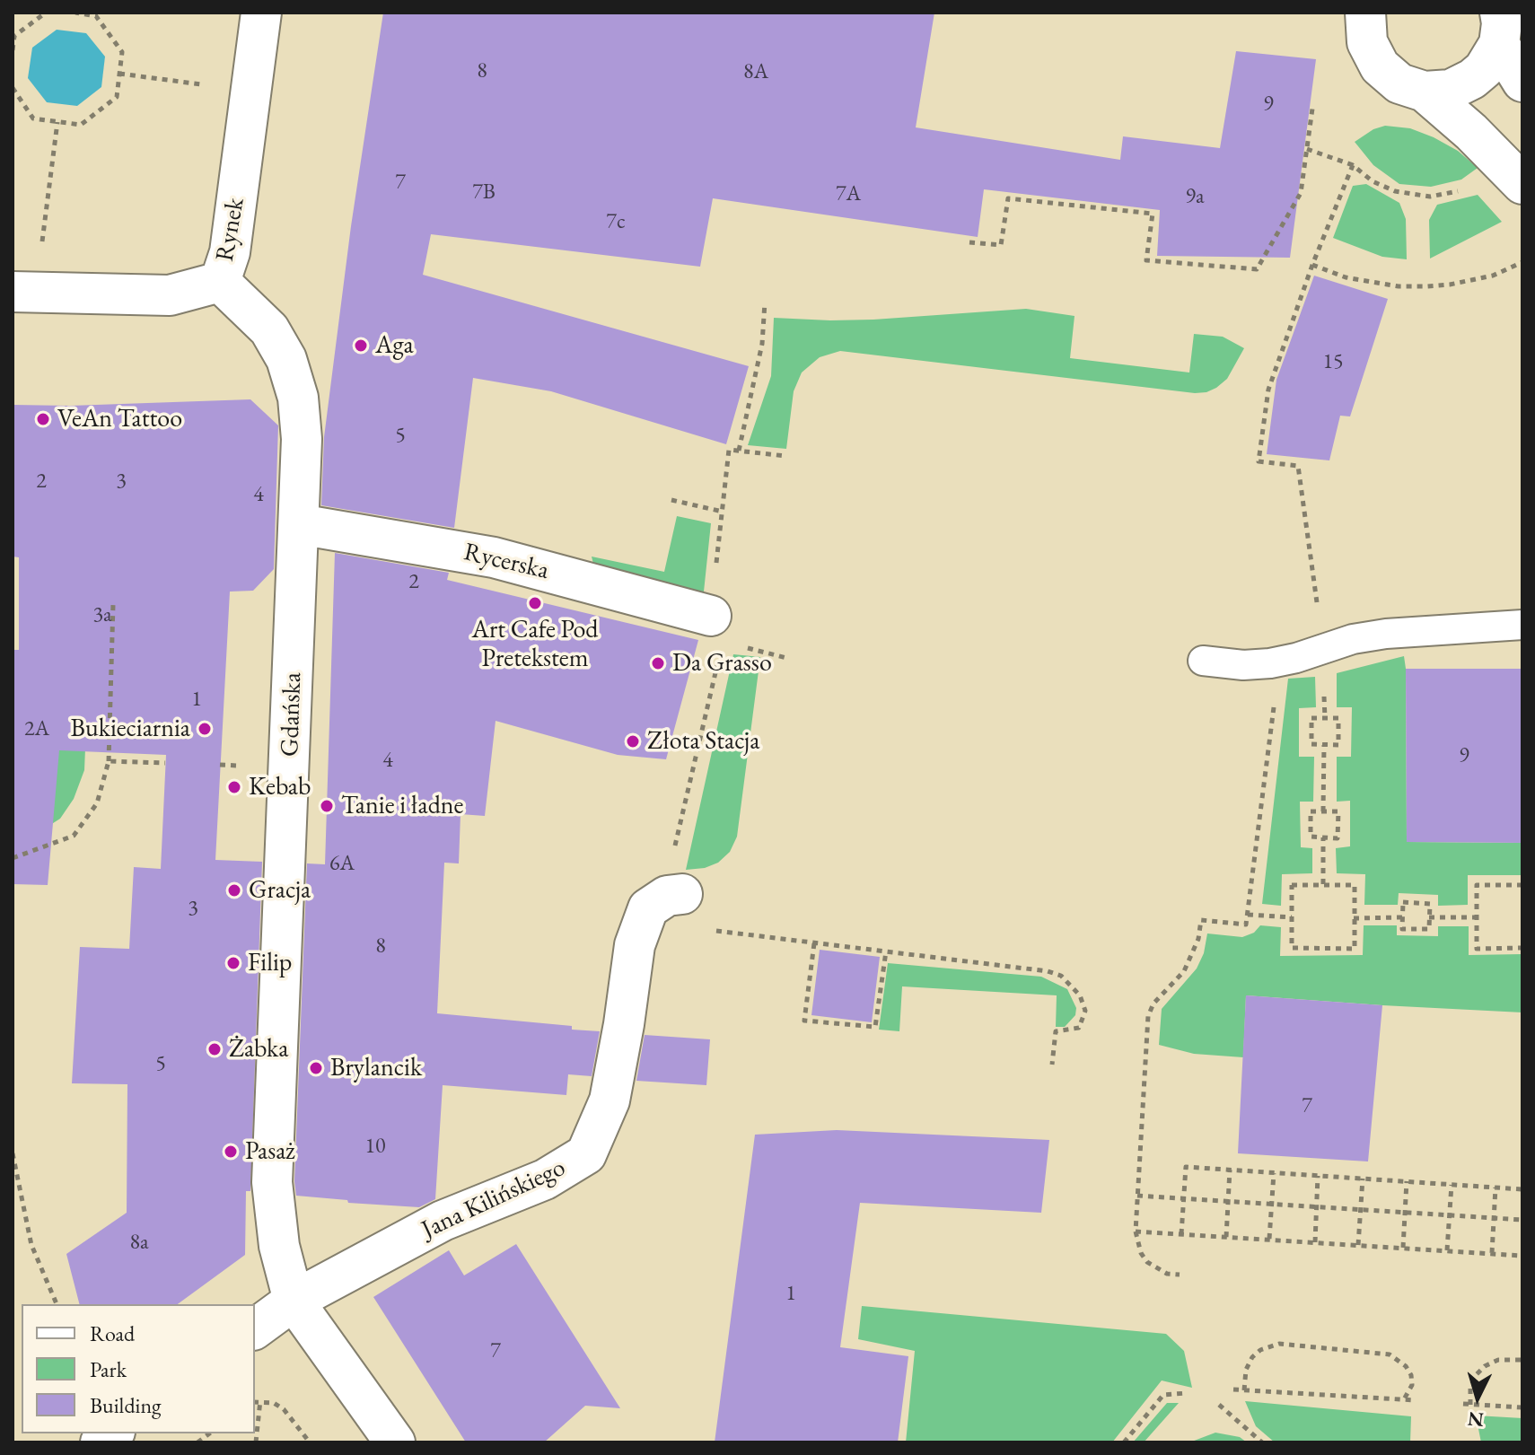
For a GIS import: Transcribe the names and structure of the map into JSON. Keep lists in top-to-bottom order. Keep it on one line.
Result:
{"streets":{"street":["Rynek","Rycerska","Gdańska","Jana Kilińskiego"]},"crossings":[["Rynek","Gdańska"],["Rycerska","Gdańska"],["Gdańska","Jana Kilińskiego"]],"places":["Aga","VeAn Tattoo","Art Cafe Pod Pretekstem","Da Grasso","Bukieciarnia","Złota Stacja","Kebab","Tanie i ładne","Gracja","Filip","Żabka","Brylancik","Pasaż"],"house_numbers":["8","8A","9","7","7B","7A","9a","7c","15","5","2","3","4","2","3a","1","2A","9","4","6A","3","8","5","7","10","8a","1","7"],"legend":["Road","Park","Building"],"north":"bottom"}
